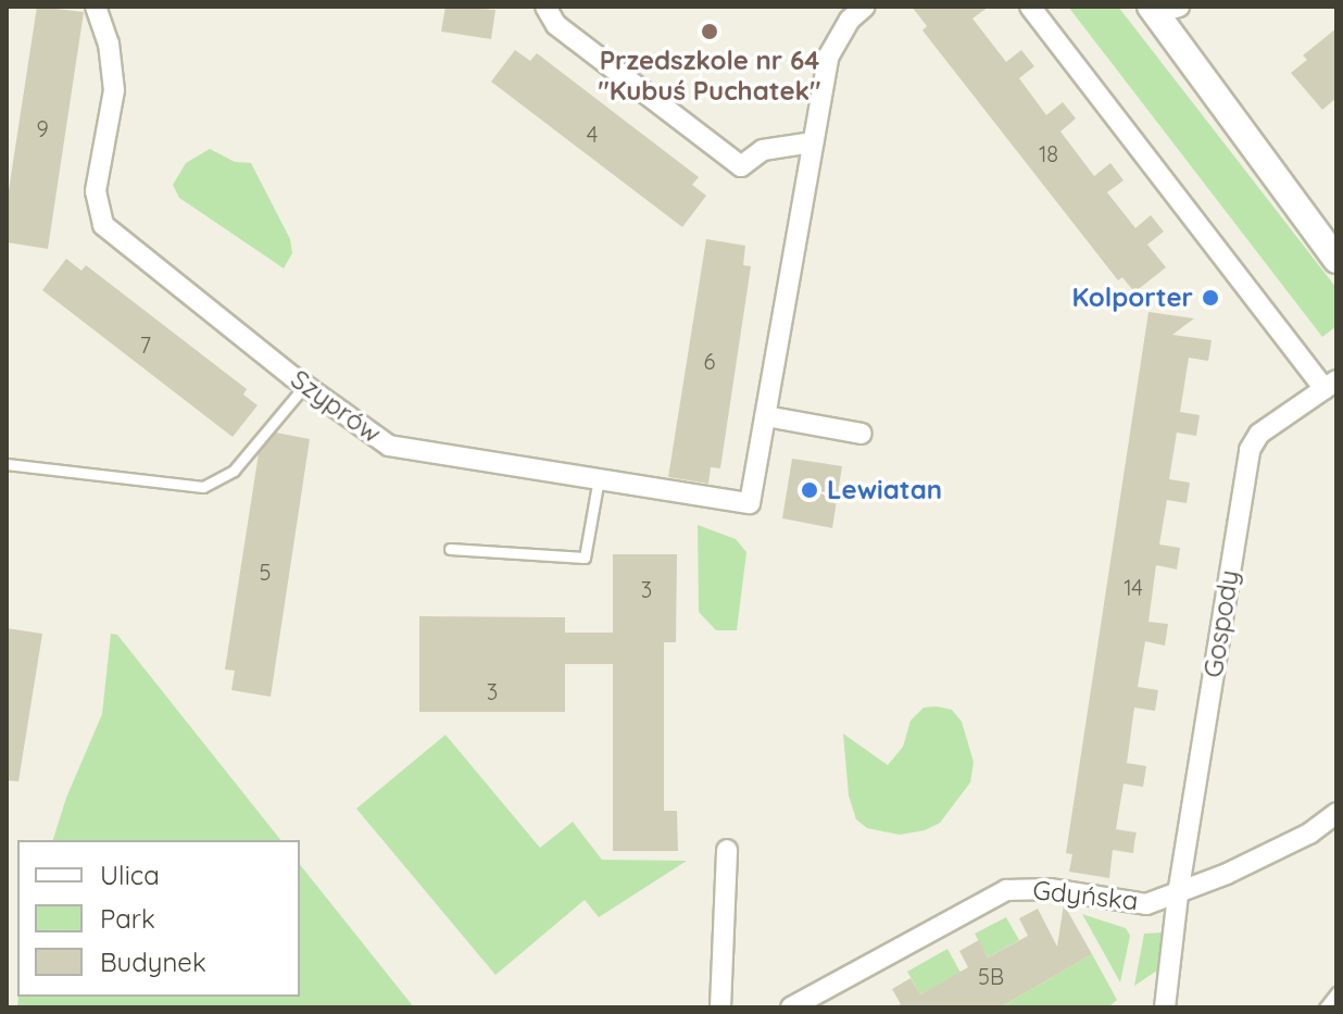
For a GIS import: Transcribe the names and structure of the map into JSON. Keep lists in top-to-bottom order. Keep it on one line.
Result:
{"streets":{"street":["Szyprów","Gospody","Gdyńska"]},"crossings":[["Gospody","Gdyńska"]],"places":["Przedszkole nr 64 \"Kubuś Puchatek\"","Kolporter","Lewiatan"],"house_numbers":["9","4","18","7","6","5","14","3","3","5B"],"legend":["Ulica","Park","Budynek"]}
